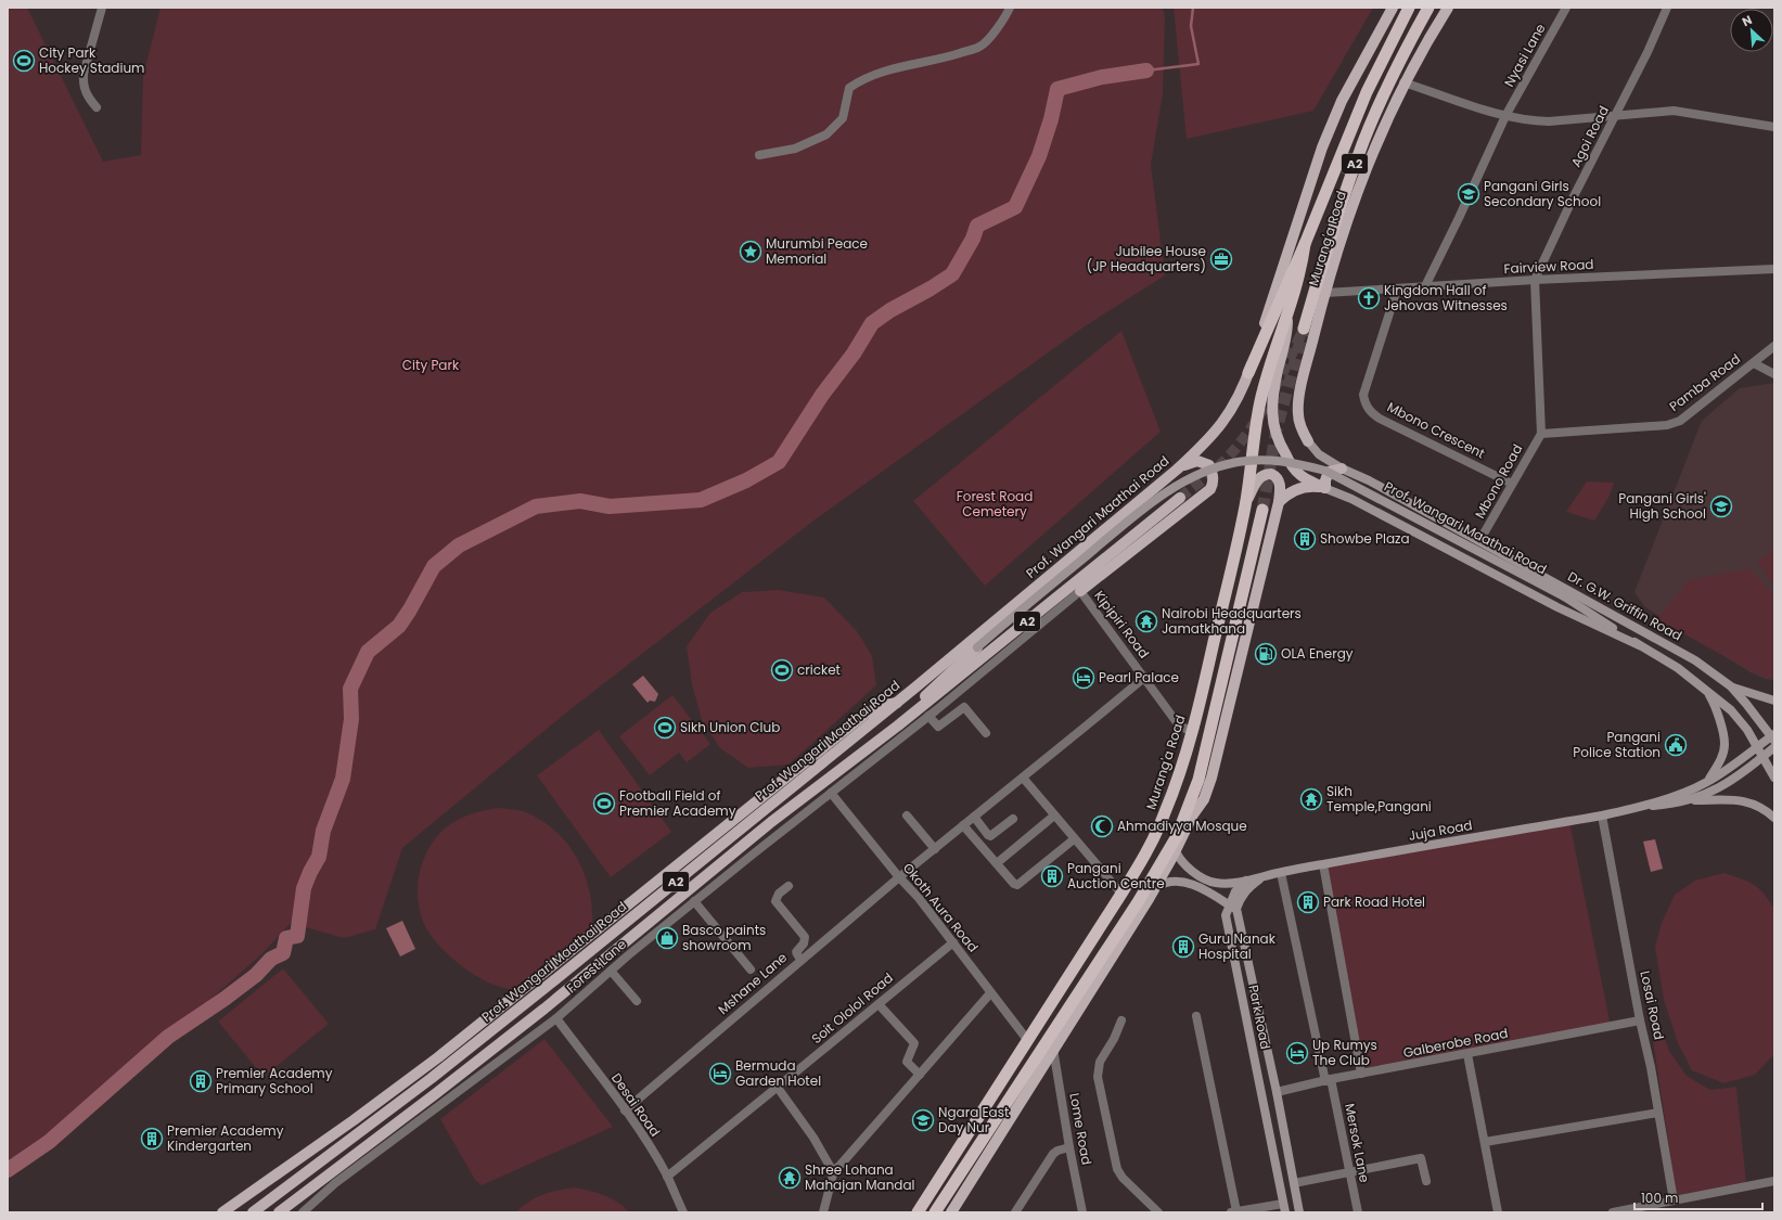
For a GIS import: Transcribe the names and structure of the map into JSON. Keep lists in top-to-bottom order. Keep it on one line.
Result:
{"streets":{"highway":["A2","Murang'a Road","Prof. Wangari Maathai Road"],"main road":["Dr. G.W. Griffin Road","Juja Road","Park Road"],"street":["Nyasi Lane","Agoi Road","Fairview Road","Pamba Road","Mbono Crescent","Mbono Road","Kipipiri Road","Okoth Aura Road","Forest Lane","Mshane Lane","Losai Road","Soit Ololol Road","Galberobe Road","Desai Road","Lome Road","Mersok Lane"]},"crossings":[["Nyasi Lane","Fairview Road"],["Agoi Road","Fairview Road"],["Agoi Road","Pamba Road"],["Agoi Road","Mbono Road"],["Murang'a Road","Fairview Road"],["Murang'a Road","Prof. Wangari Maathai Road"],["Murang'a Road","Dr. G.W. Griffin Road"],["Murang'a Road","Kipipiri Road"],["Murang'a Road","Okoth Aura Road"],["Fairview Road","Mbono Crescent"],["Pamba Road","Mbono Road"],["Mbono Crescent","Mbono Road"],["Mbono Road","Dr. G.W. Griffin Road"],["Prof. Wangari Maathai Road","Dr. G.W. Griffin Road"],["Dr. G.W. Griffin Road","Juja Road"],["Kipipiri Road","Mshane Lane"],["Juja Road","Losai Road"],["Juja Road","Mersok Lane"],["Okoth Aura Road","Forest Lane"],["Okoth Aura Road","Mshane Lane"],["Okoth Aura Road","Soit Ololol Road"],["Forest Lane","Desai Road"],["Mshane Lane","Desai Road"],["Losai Road","Galberobe Road"],["Soit Ololol Road","Desai Road"],["Park Road","Galberobe Road"],["Galberobe Road","Mersok Lane"]],"parks":["City Park","Forest Road Cemetery"],"places":{"sports":["City Park Hockey Stadium","cricket","Sikh Union Club","Football Field of Premier Academy"],"school or university":["Pangani Girls Secondary School","Pangani Girls' High School","Ngara East Day Nur"],"place":["Murumbi Peace Memorial"],"office":["Jubilee House (JP Headquarters)"],"church":["Kingdom Hall of Jehovas Witnesses"],"building":["Showbe Plaza","Pangani Auction Centre","Park Road Hotel","Guru Nanak Hospital","Premier Academy Primary School","Premier Academy Kindergarten"],"temple":["Nairobi Headquarters Jamatkhana","Sikh Temple,Pangani","Shree Lohana Mahajan Mandal"],"fuel station":["OLA Energy"],"hotel":["Pearl Palace","Up Rumys The Club","Bermuda Garden Hotel"],"public building":["Pangani Police Station"],"mosque":["Ahmadiyya Mosque"],"shop":["Basco paints showroom"]},"scale_bar":"100 m","north":"top left"}
